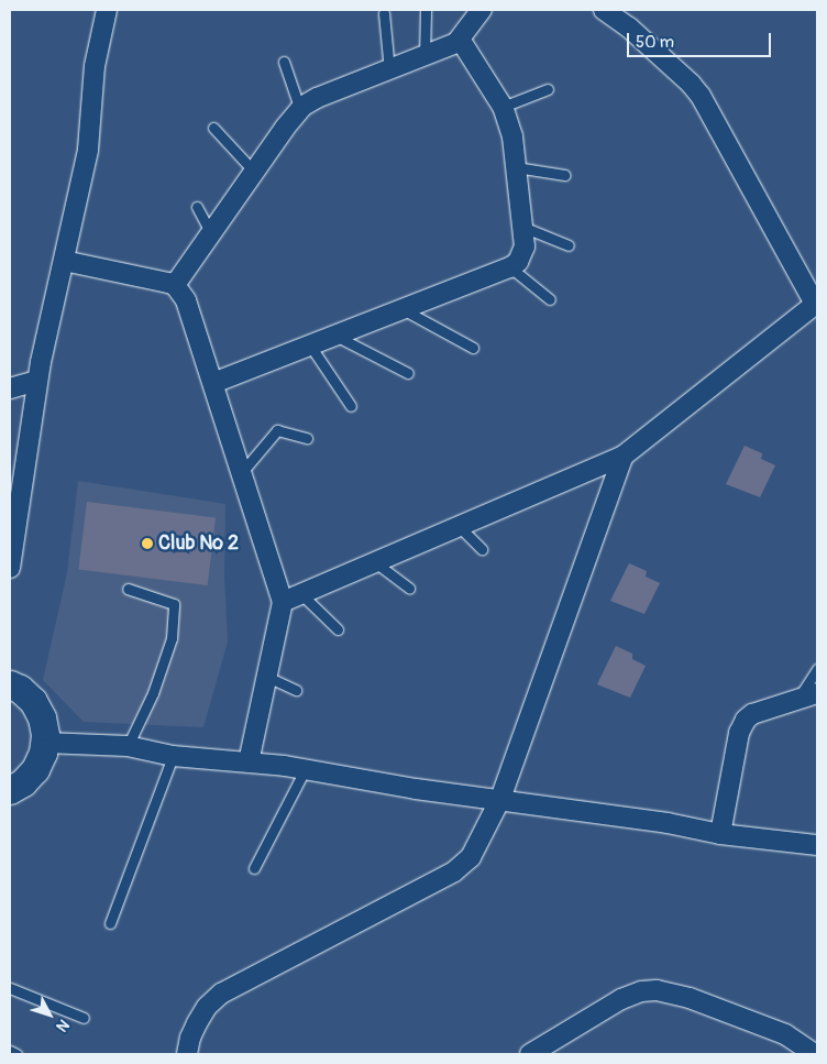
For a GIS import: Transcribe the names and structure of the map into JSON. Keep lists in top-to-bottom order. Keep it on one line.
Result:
{"places":["Club No 2"],"scale_bar":"50 m","north":"bottom right"}
